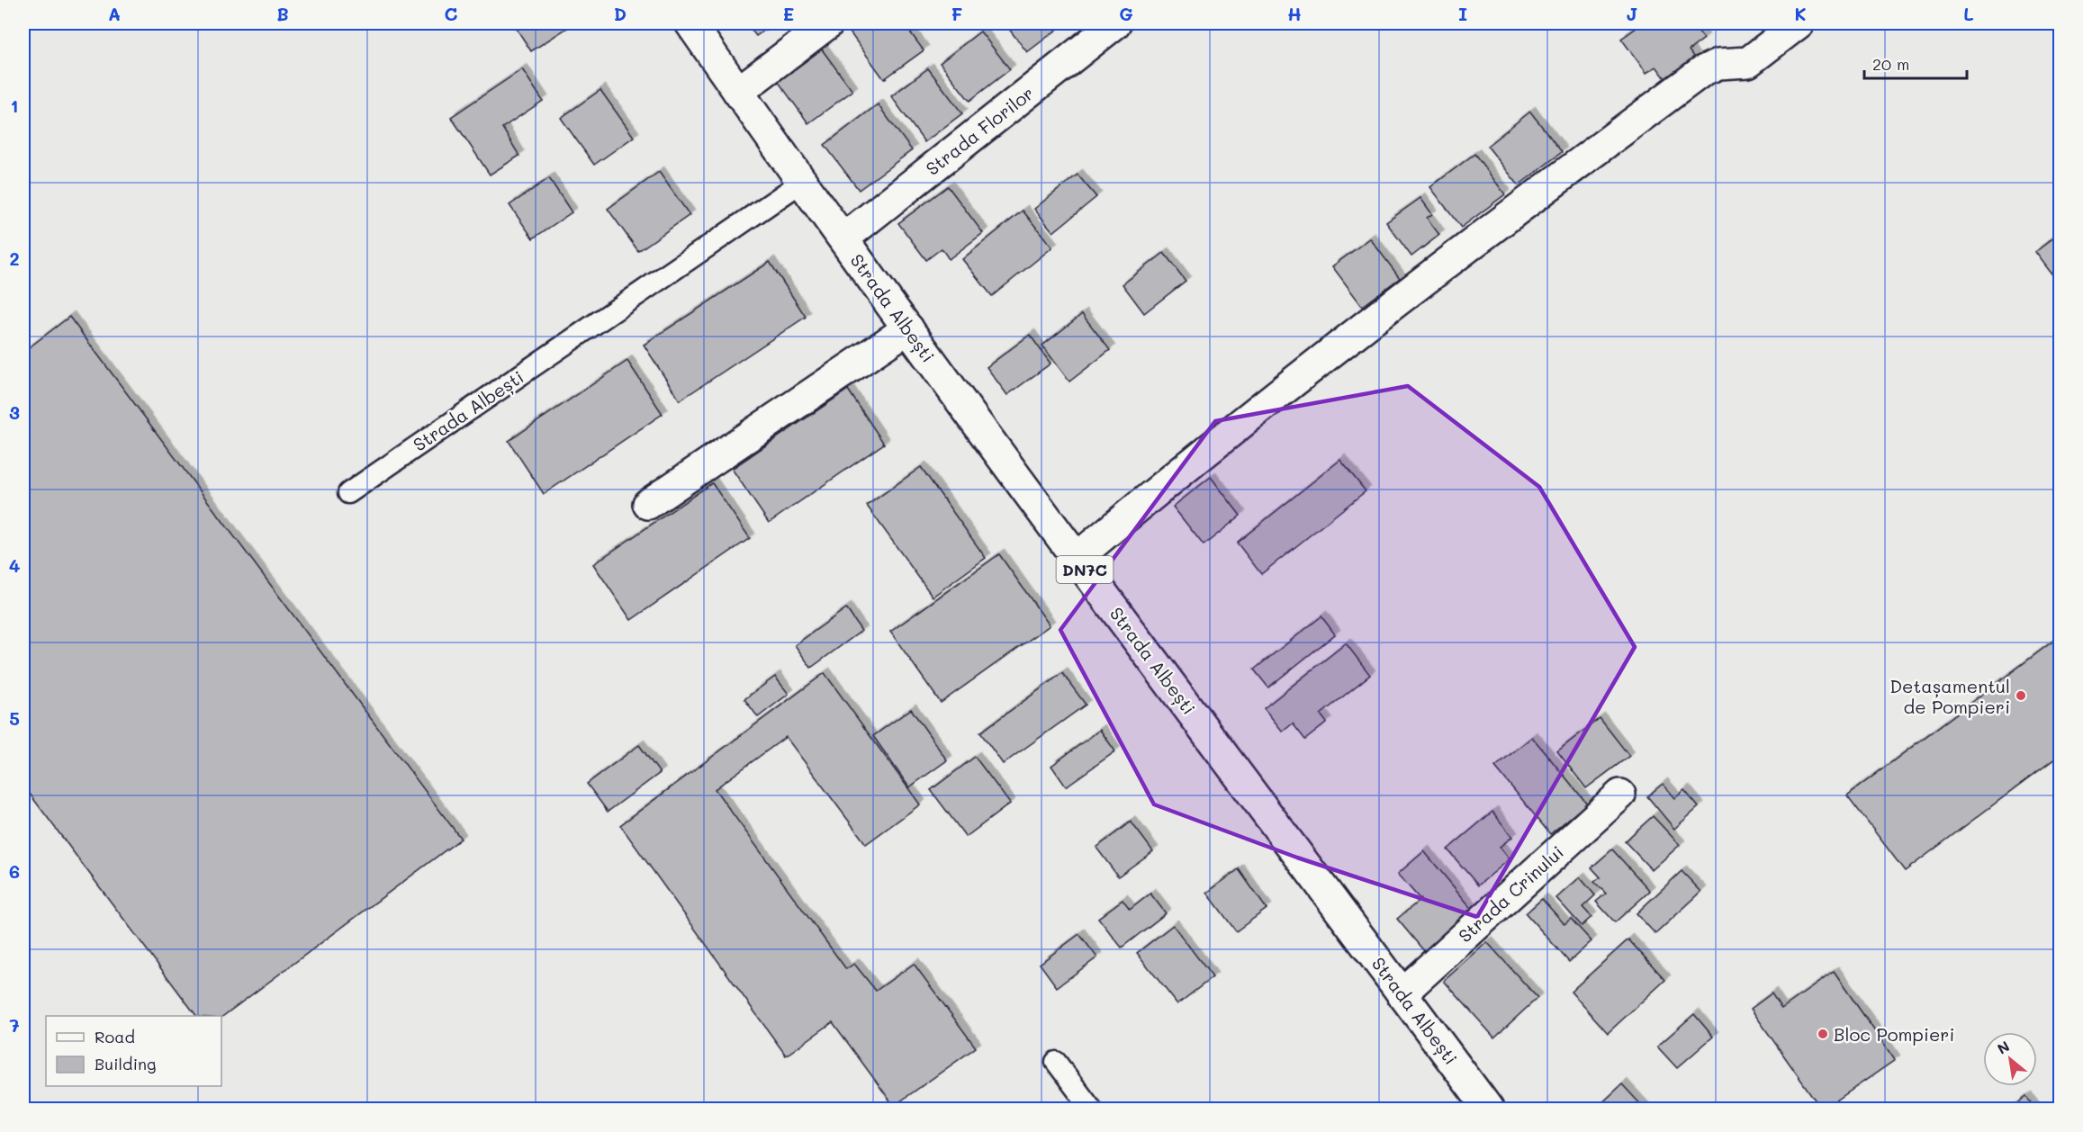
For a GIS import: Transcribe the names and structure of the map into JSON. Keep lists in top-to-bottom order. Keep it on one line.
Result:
{"streets":{"street":["Strada Florilor","Strada Albești","DN7C","Strada Crinului"]},"crossings":[["Strada Florilor","Strada Albești"],["Strada Albești","Strada Crinului"]],"places":["Detașamentul de Pompieri","Bloc Pompieri"],"legend":["Road","Building"],"scale_bar":"20 m","north":"top left","grid":{"columns":["A","B","C","D","E","F","G","H","I","J","K","L"],"rows":["1","2","3","4","5","6","7"]}}
